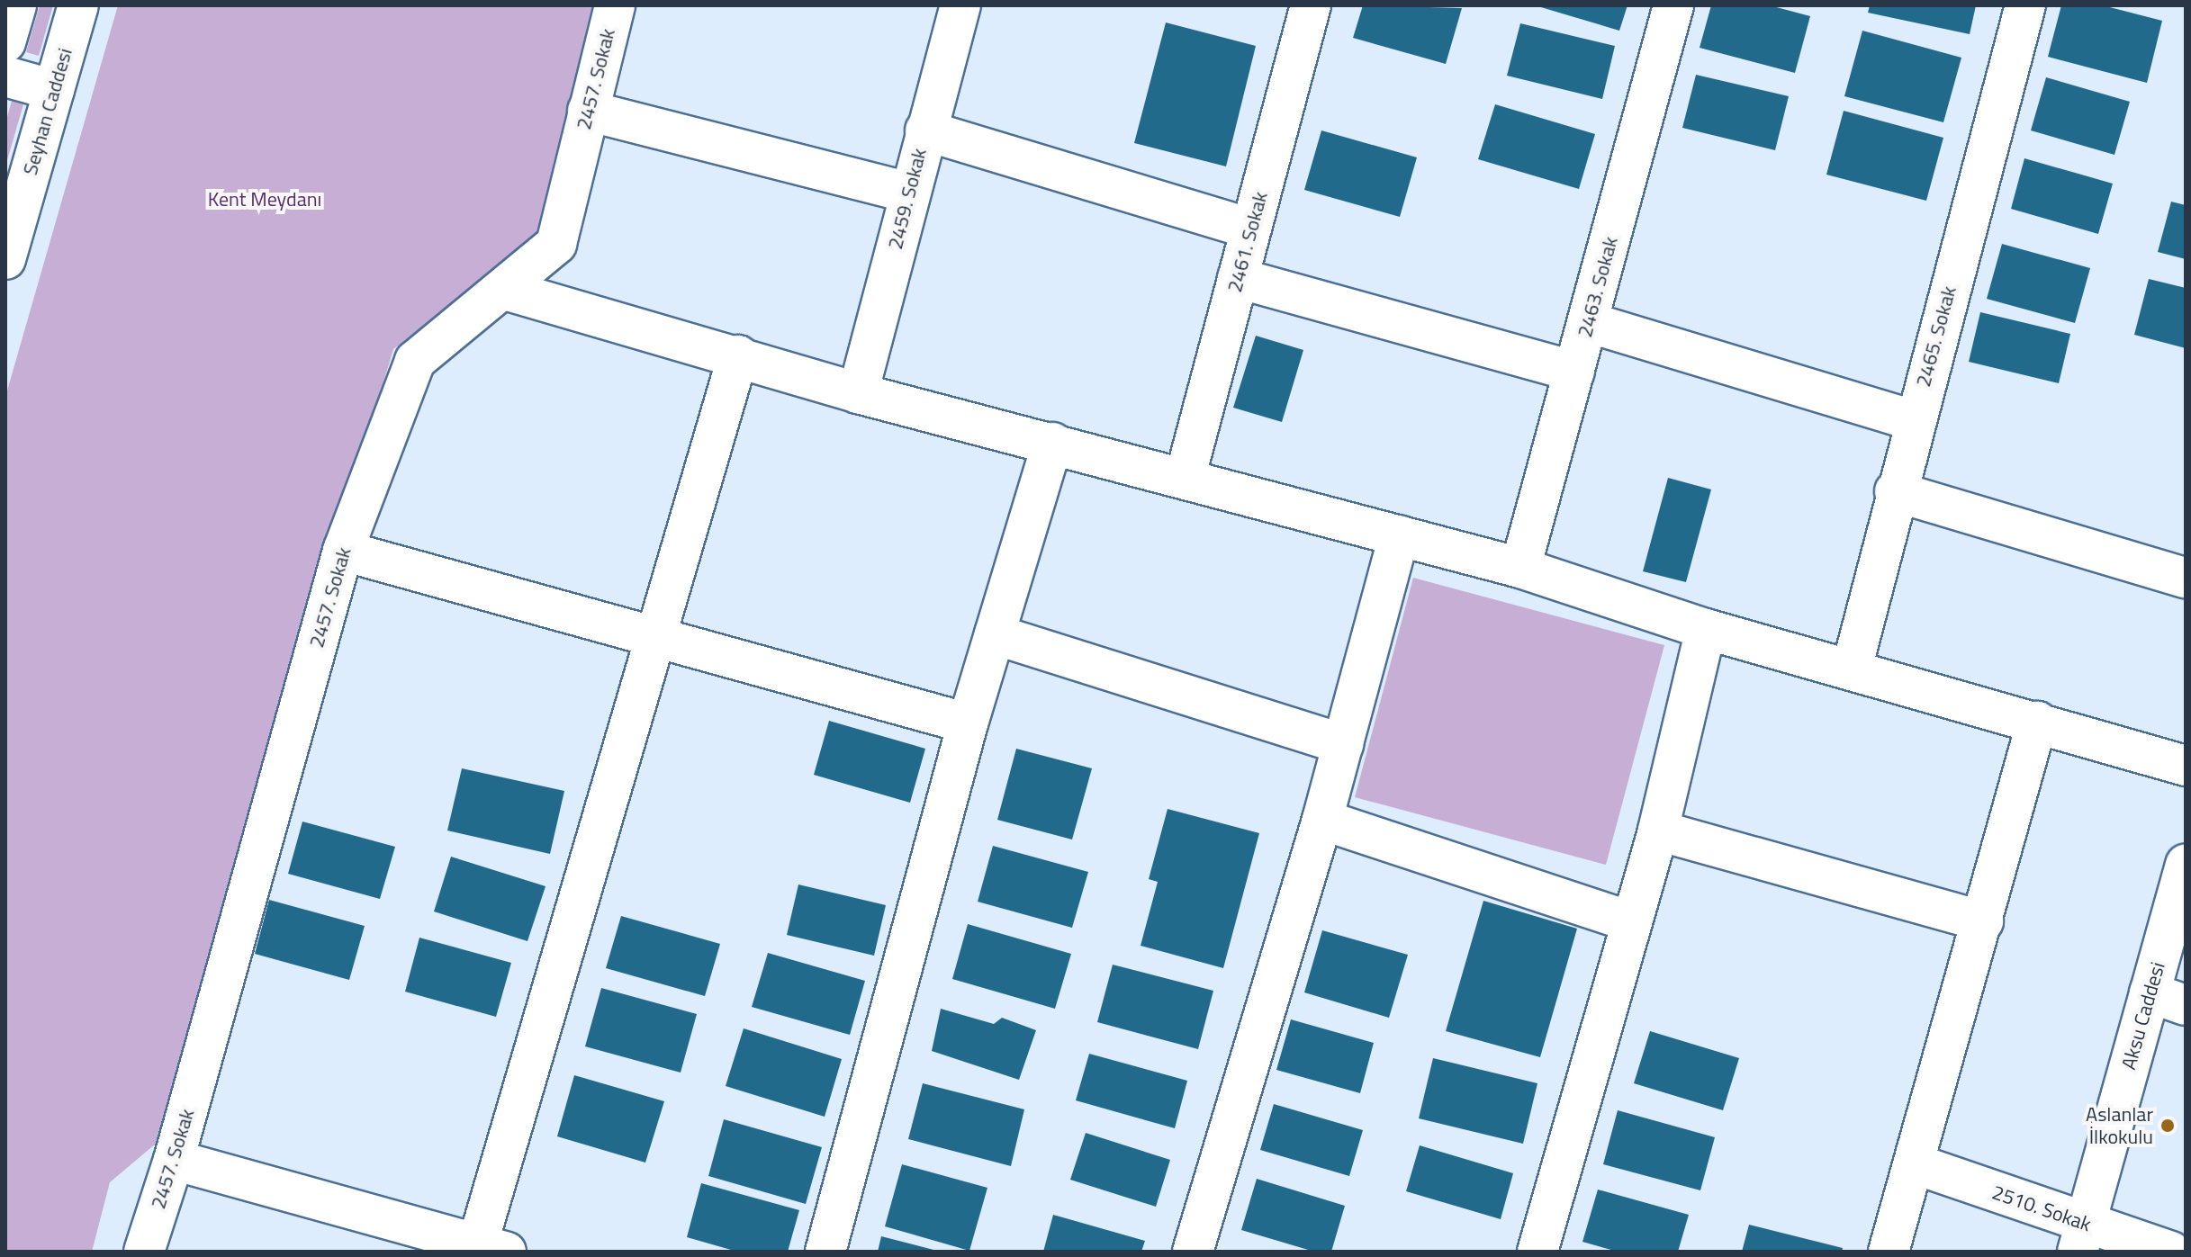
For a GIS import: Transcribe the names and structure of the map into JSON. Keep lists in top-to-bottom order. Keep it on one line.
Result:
{"streets":{"street":["2457. Sokak","Seyhan Caddesi","2459. Sokak","2461. Sokak","2463. Sokak","2465. Sokak","Aksu Caddesi","2510. Sokak"]},"crossings":[["Aksu Caddesi","2510. Sokak"]],"parks":["Kent Meydanı"],"places":["Aslanlar İlkokulu"]}
